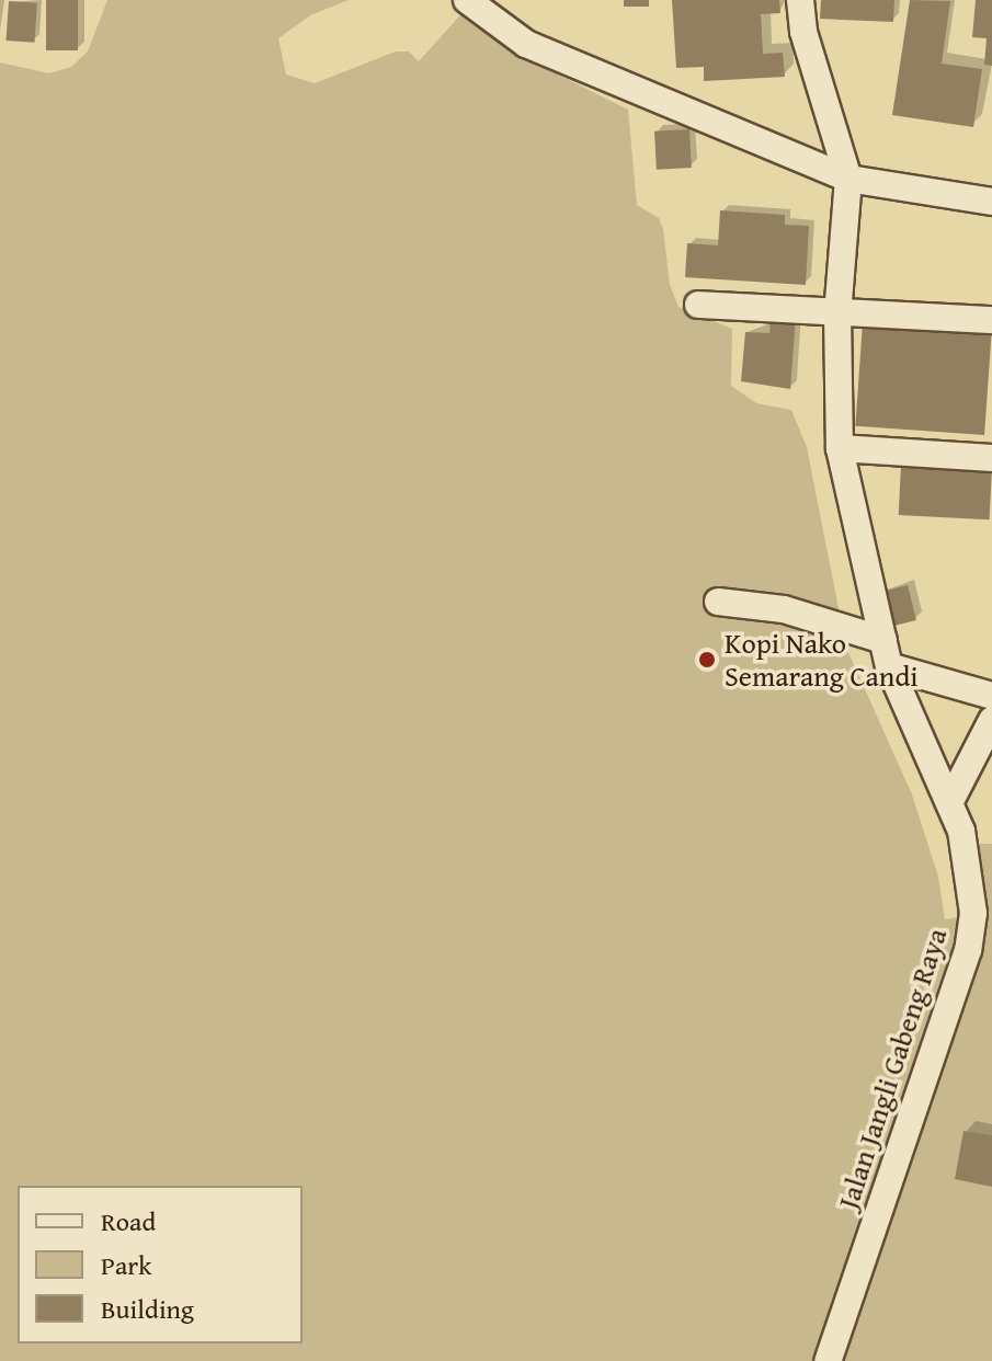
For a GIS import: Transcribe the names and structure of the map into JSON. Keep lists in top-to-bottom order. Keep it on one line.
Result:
{"streets":{"street":["Jalan Jangli Gabeng Raya"]},"places":["Kopi Nako Semarang Candi"],"legend":["Road","Park","Building"]}
